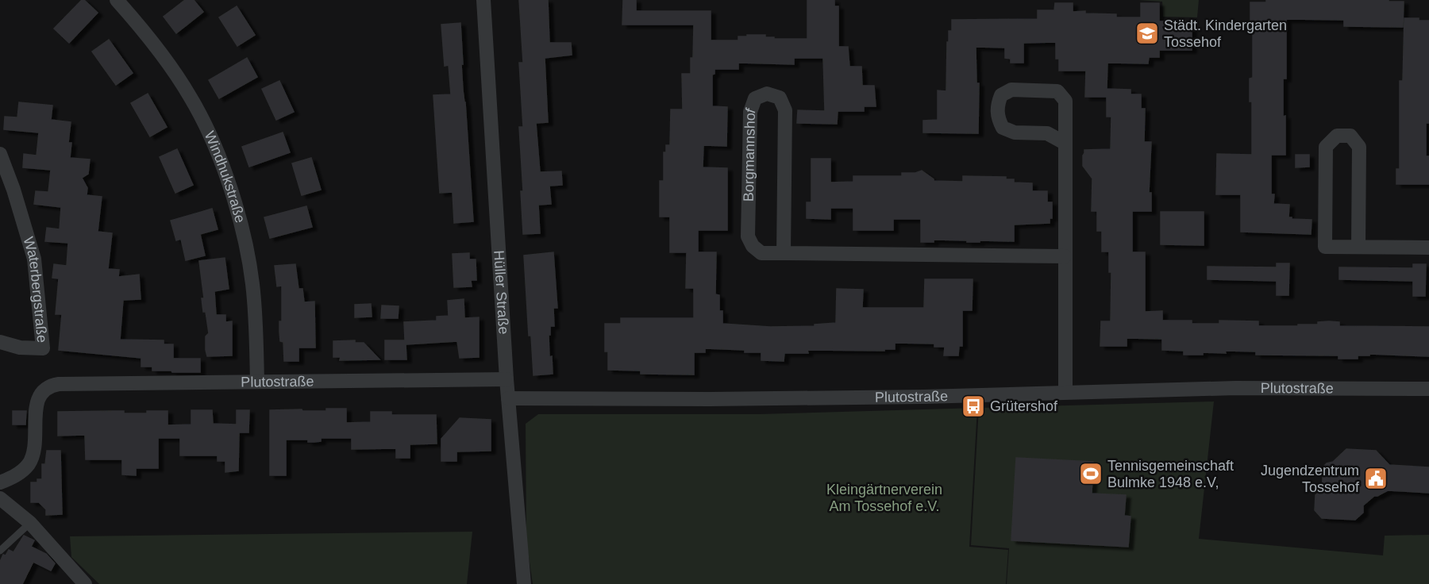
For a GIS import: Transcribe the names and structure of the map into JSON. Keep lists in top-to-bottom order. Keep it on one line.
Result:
{"streets":{"street":["Borgmannshof","Windhukstraße","Waterbergstraße","Hüller Straße","Plutostraße"]},"crossings":[["Windhukstraße","Plutostraße"],["Hüller Straße","Plutostraße"]],"parks":["Kleingärtnerverein Am Tossehof e.V."],"places":{"school or university":["Städt. Kindergarten Tossehof"],"bus stop":["Grütershof"],"sports":["Tennisgemeinschaft Bulmke 1948 e.V,"],"public building":["Jugendzentrum Tossehof"]}}
